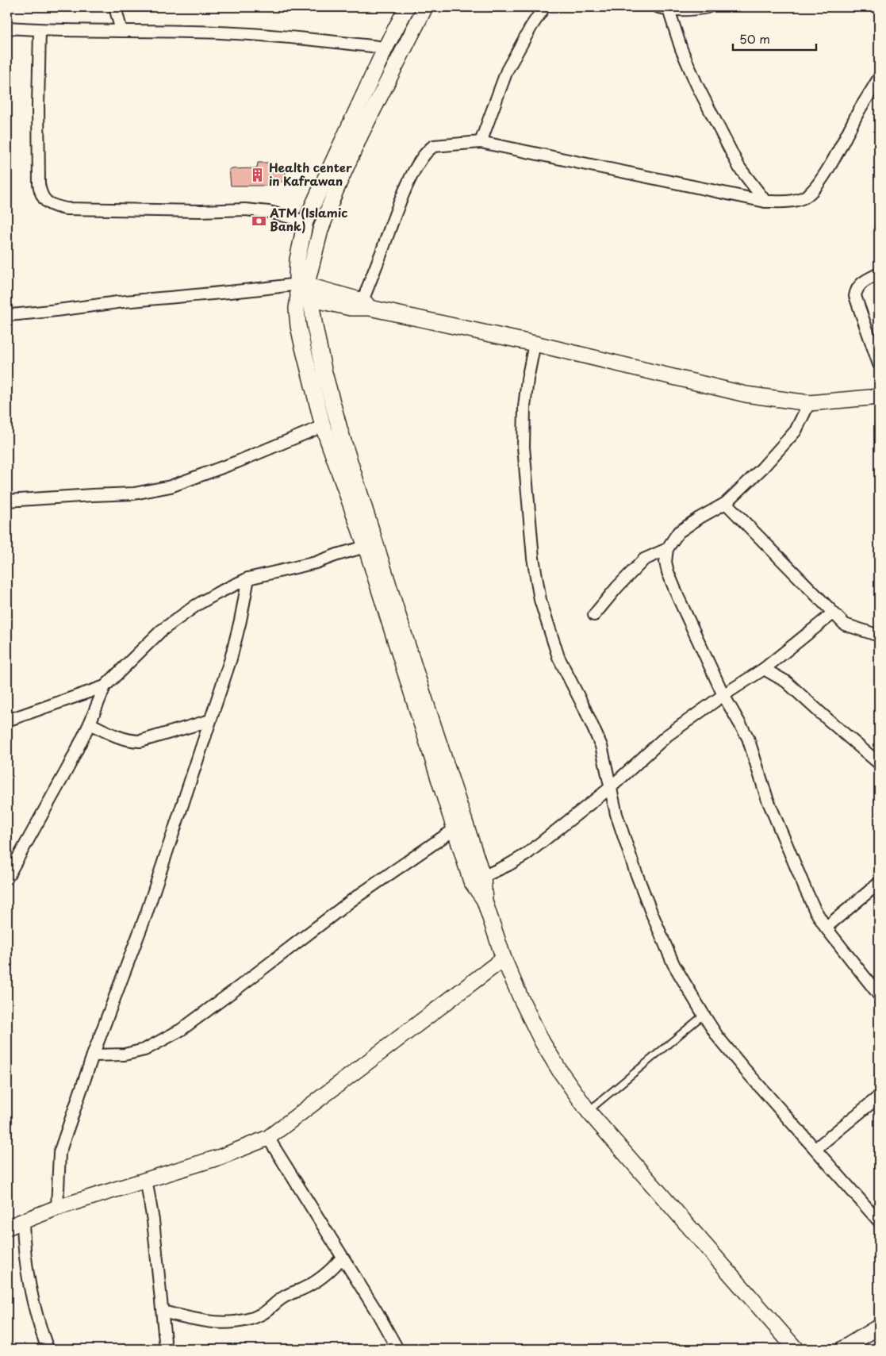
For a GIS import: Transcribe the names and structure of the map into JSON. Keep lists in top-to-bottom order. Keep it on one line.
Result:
{"places":{"building":["Health center in Kafrawan"],"bank":["ATM (Islamic Bank)"]},"scale_bar":"50 m"}
